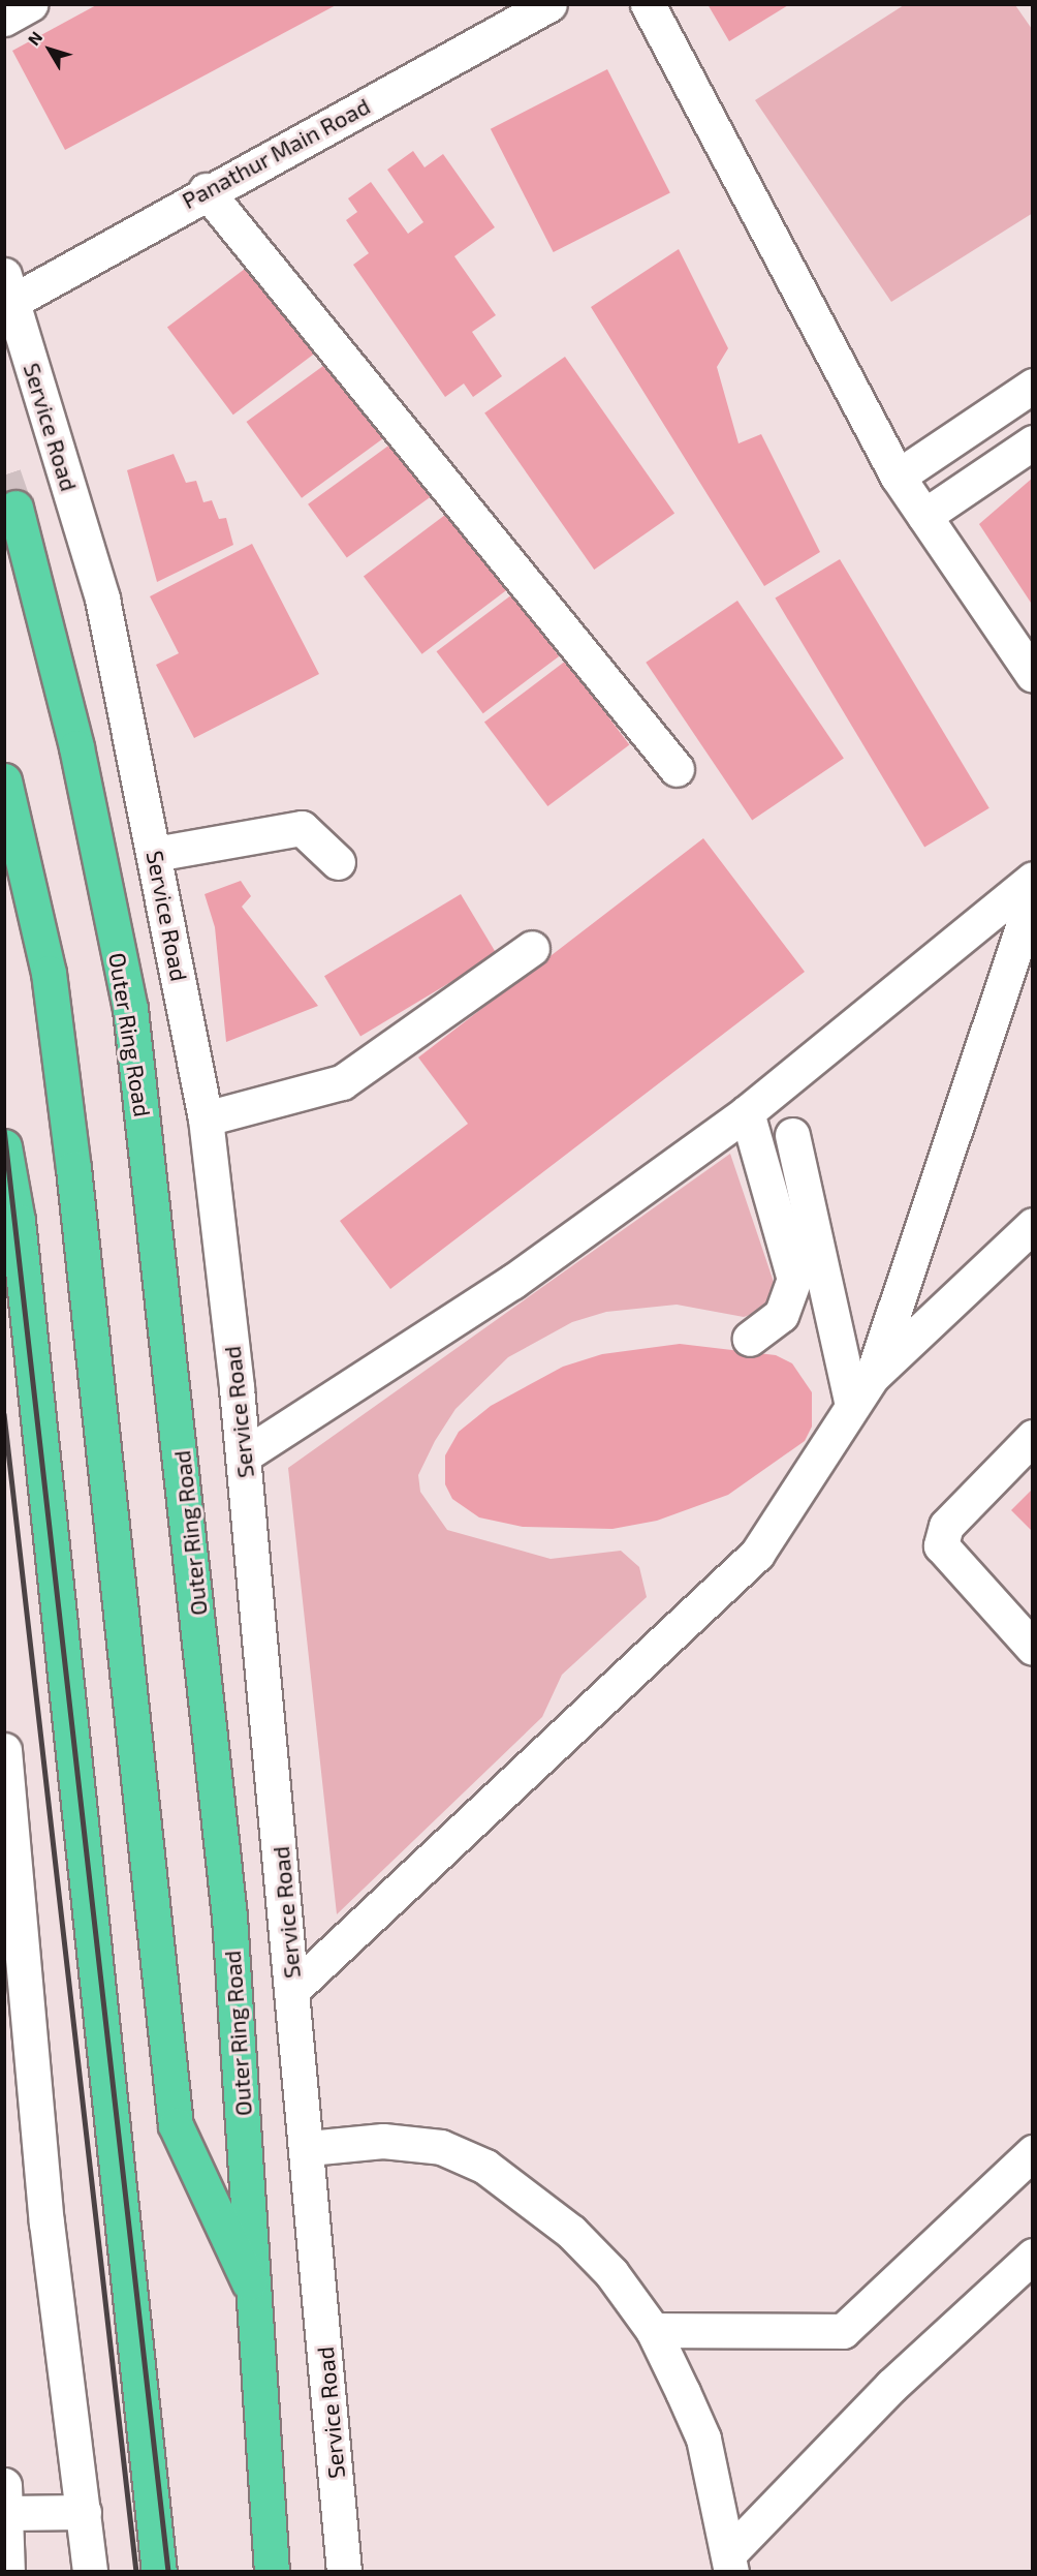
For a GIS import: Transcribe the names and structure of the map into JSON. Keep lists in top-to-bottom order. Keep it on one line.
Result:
{"streets":{"highway":["Outer Ring Road"],"street":["Panathur Main Road","Service Road"]},"crossings":[["Panathur Main Road","Service Road"]],"north":"top left"}
